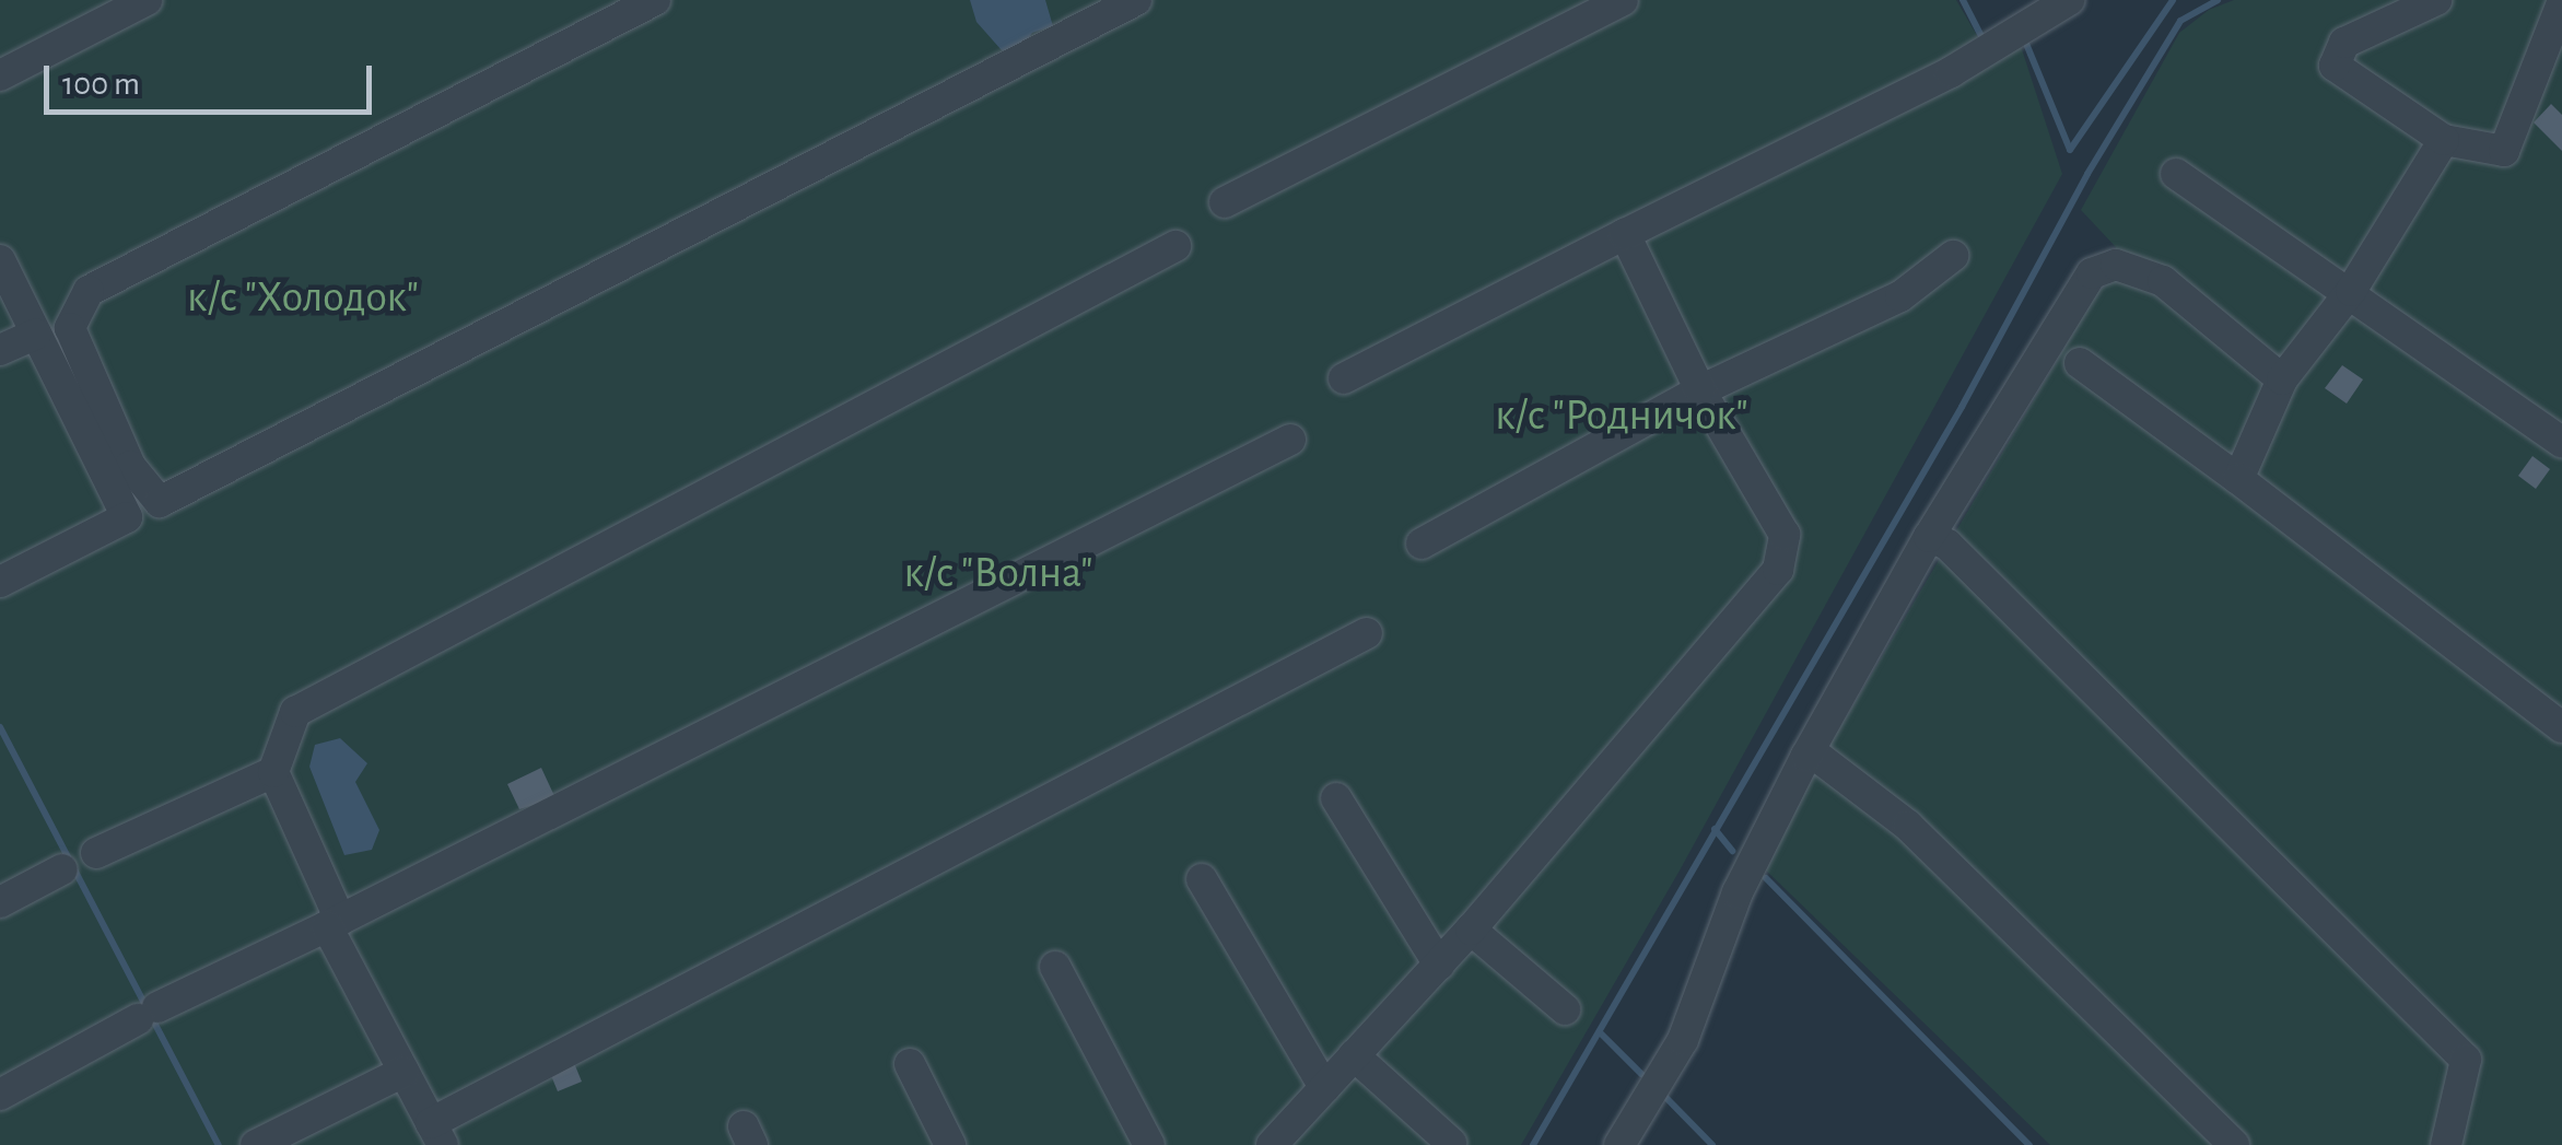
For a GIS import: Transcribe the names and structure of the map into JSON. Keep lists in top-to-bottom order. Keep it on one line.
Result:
{"parks":["к/с \"Холодок\"","к/с \"Родничок\"","к/с \"Волна\""],"scale_bar":"100 m"}
